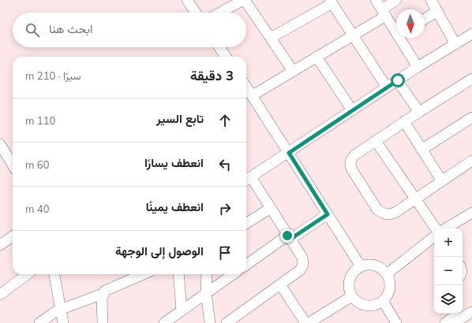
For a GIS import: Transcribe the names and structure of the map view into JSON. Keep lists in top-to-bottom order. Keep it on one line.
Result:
{"north":"bottom","page":{"search":"ابحث هنا","heading":["3 دقيقة","سيرًا · 210 m"],"list":[["تابع السير","110 m"],["انعطف يسارًا","60 m"],["انعطف يمينًا","40 m"],"الوصول إلى الوجهة"],"map_buttons":["+","−"]}}
